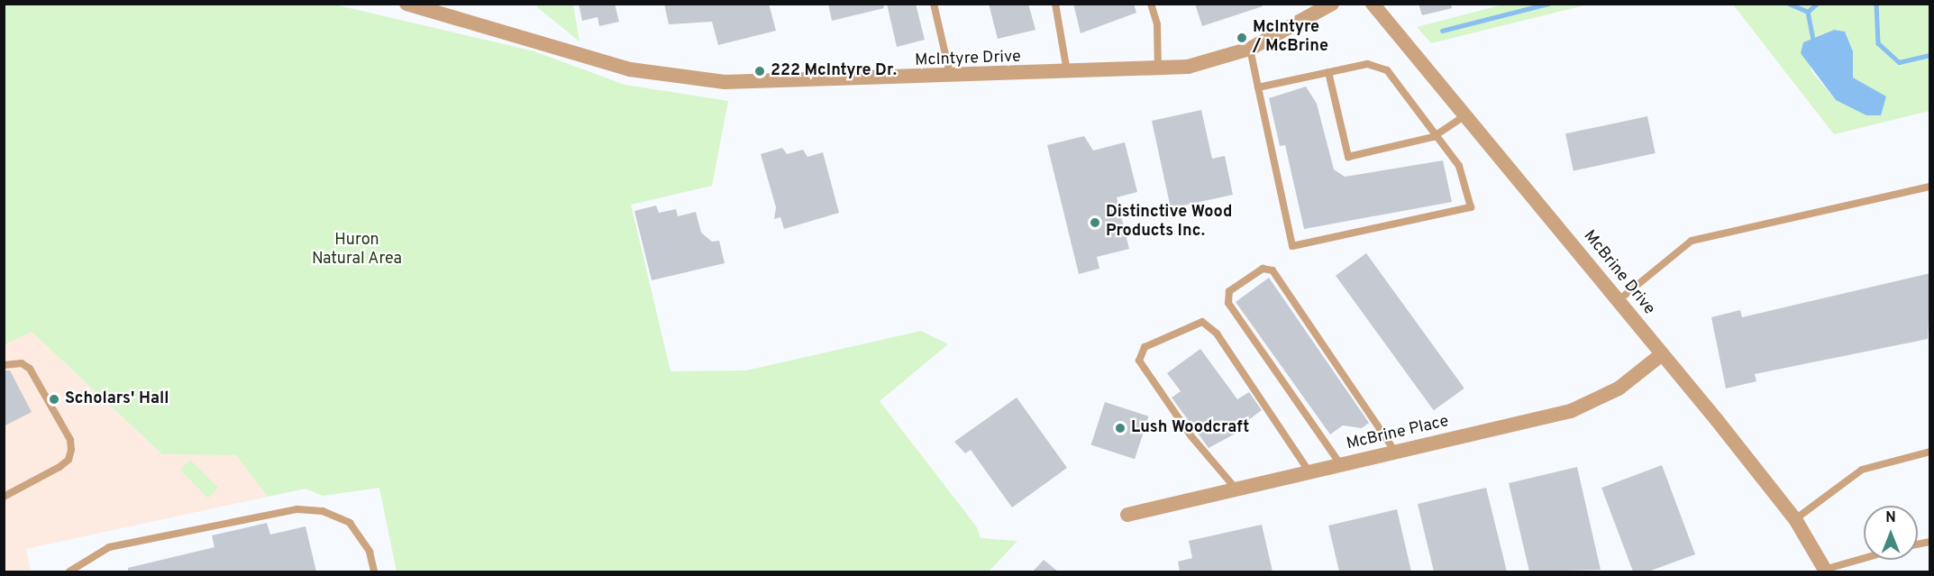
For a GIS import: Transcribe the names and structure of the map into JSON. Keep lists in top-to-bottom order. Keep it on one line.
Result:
{"streets":{"street":["McIntyre Drive","McBrine Drive","McBrine Place"]},"crossings":[["McBrine Drive","McBrine Place"]],"parks":["Huron Natural Area"],"places":["McIntyre / McBrine","222 McIntyre Dr.","Distinctive Wood Products Inc.","Scholars' Hall","Lush Woodcraft"],"north":"top"}
